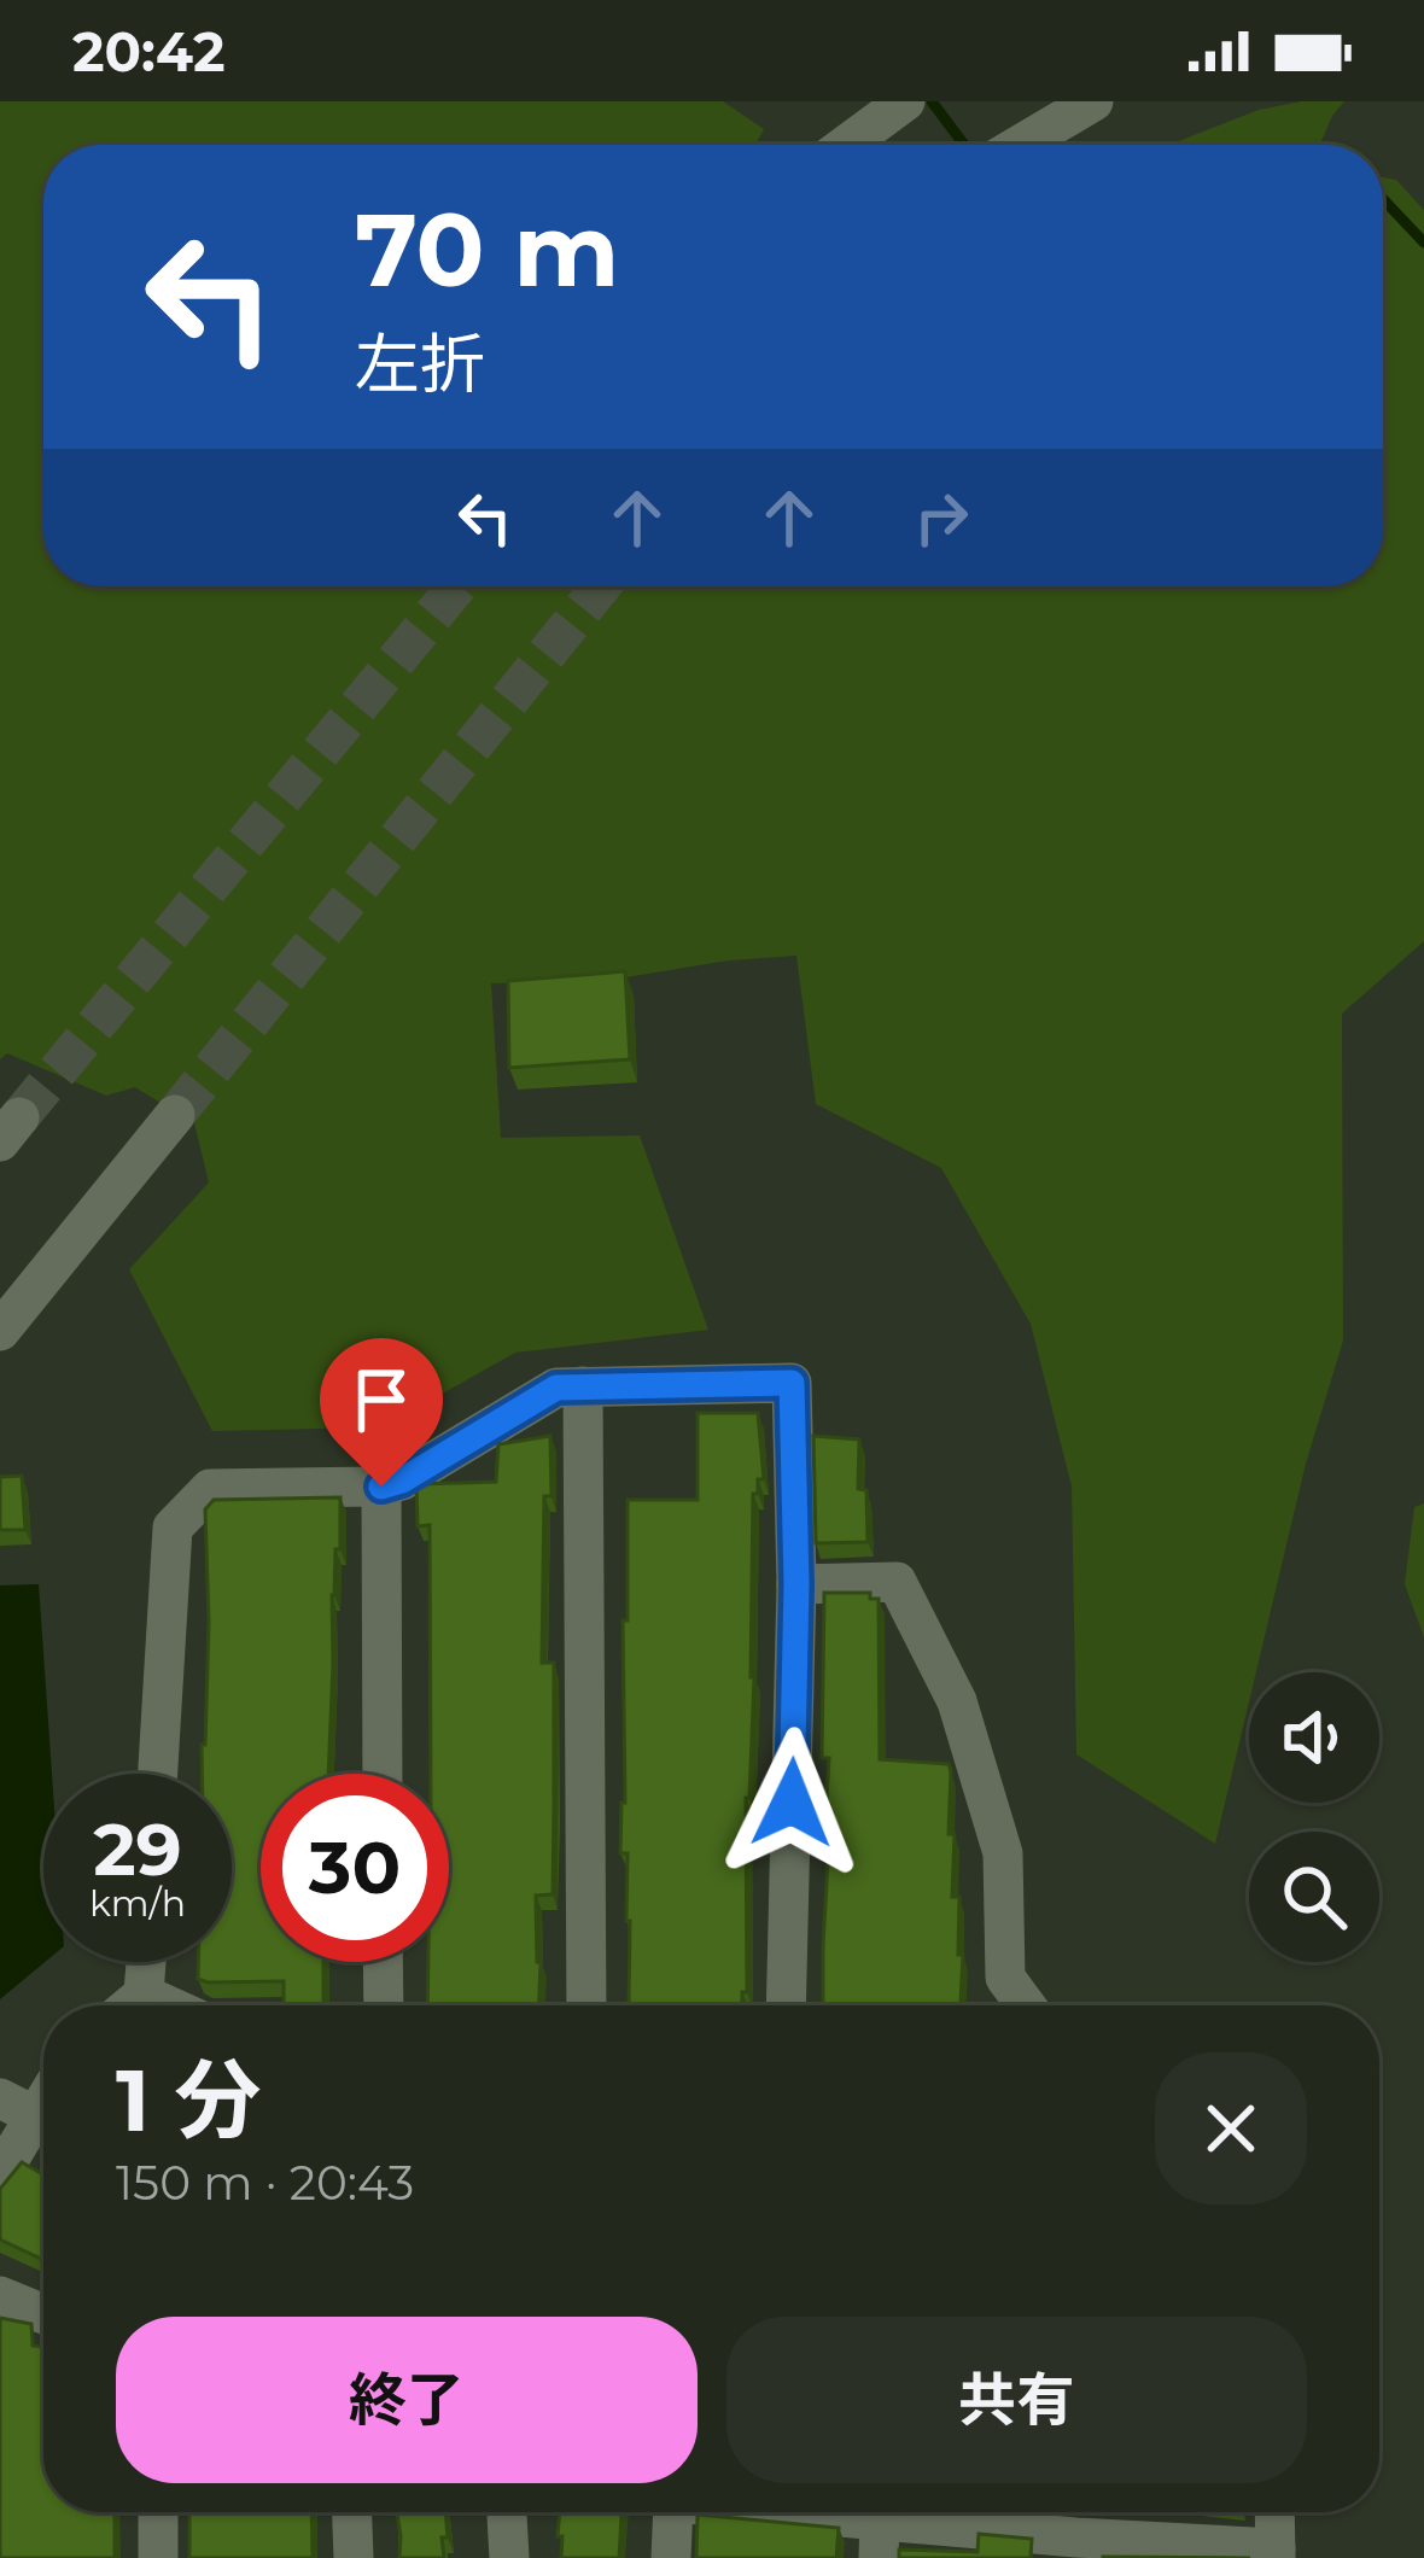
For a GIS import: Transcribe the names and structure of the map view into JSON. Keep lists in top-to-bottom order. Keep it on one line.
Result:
{"page":{"status":"20:42","turn":["70 m","左折"],"speed":"29 km/h","limit":"30","heading":["1 分","150 m · 20:43"],"buttons":["終了","共有"]}}
